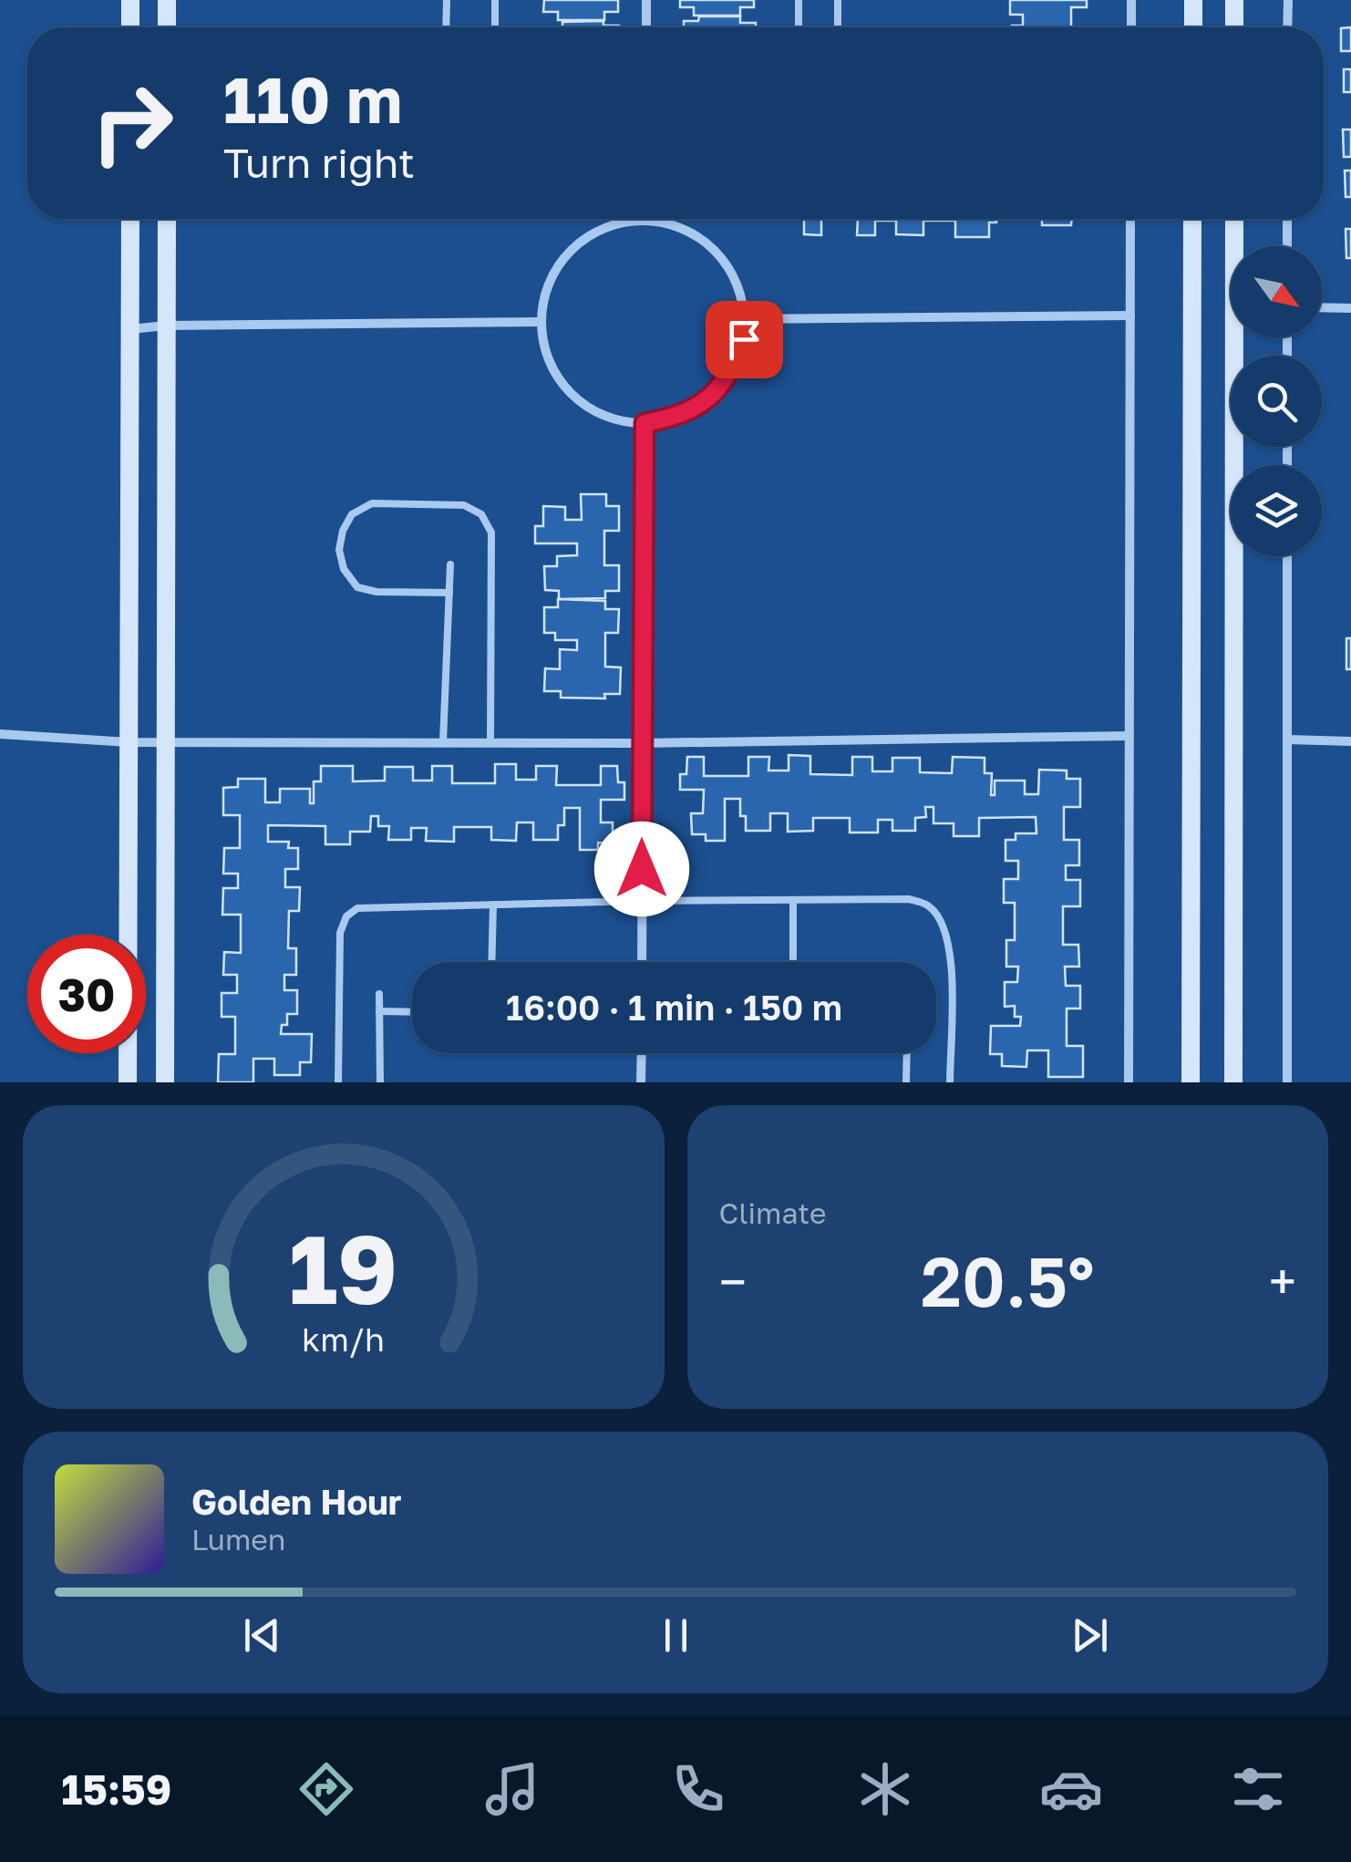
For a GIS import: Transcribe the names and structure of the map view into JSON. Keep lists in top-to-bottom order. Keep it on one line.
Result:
{"north":"bottom right","page":{"turn":["110 m","Turn right"],"limit":"30","trip":"16:00 · 1 min · 150 m","tile":"Climate","heat":["−","20.5°","+"],"song":["Golden Hour","Lumen"],"tabs":"15:59","gauge":["19","km/h"]}}
